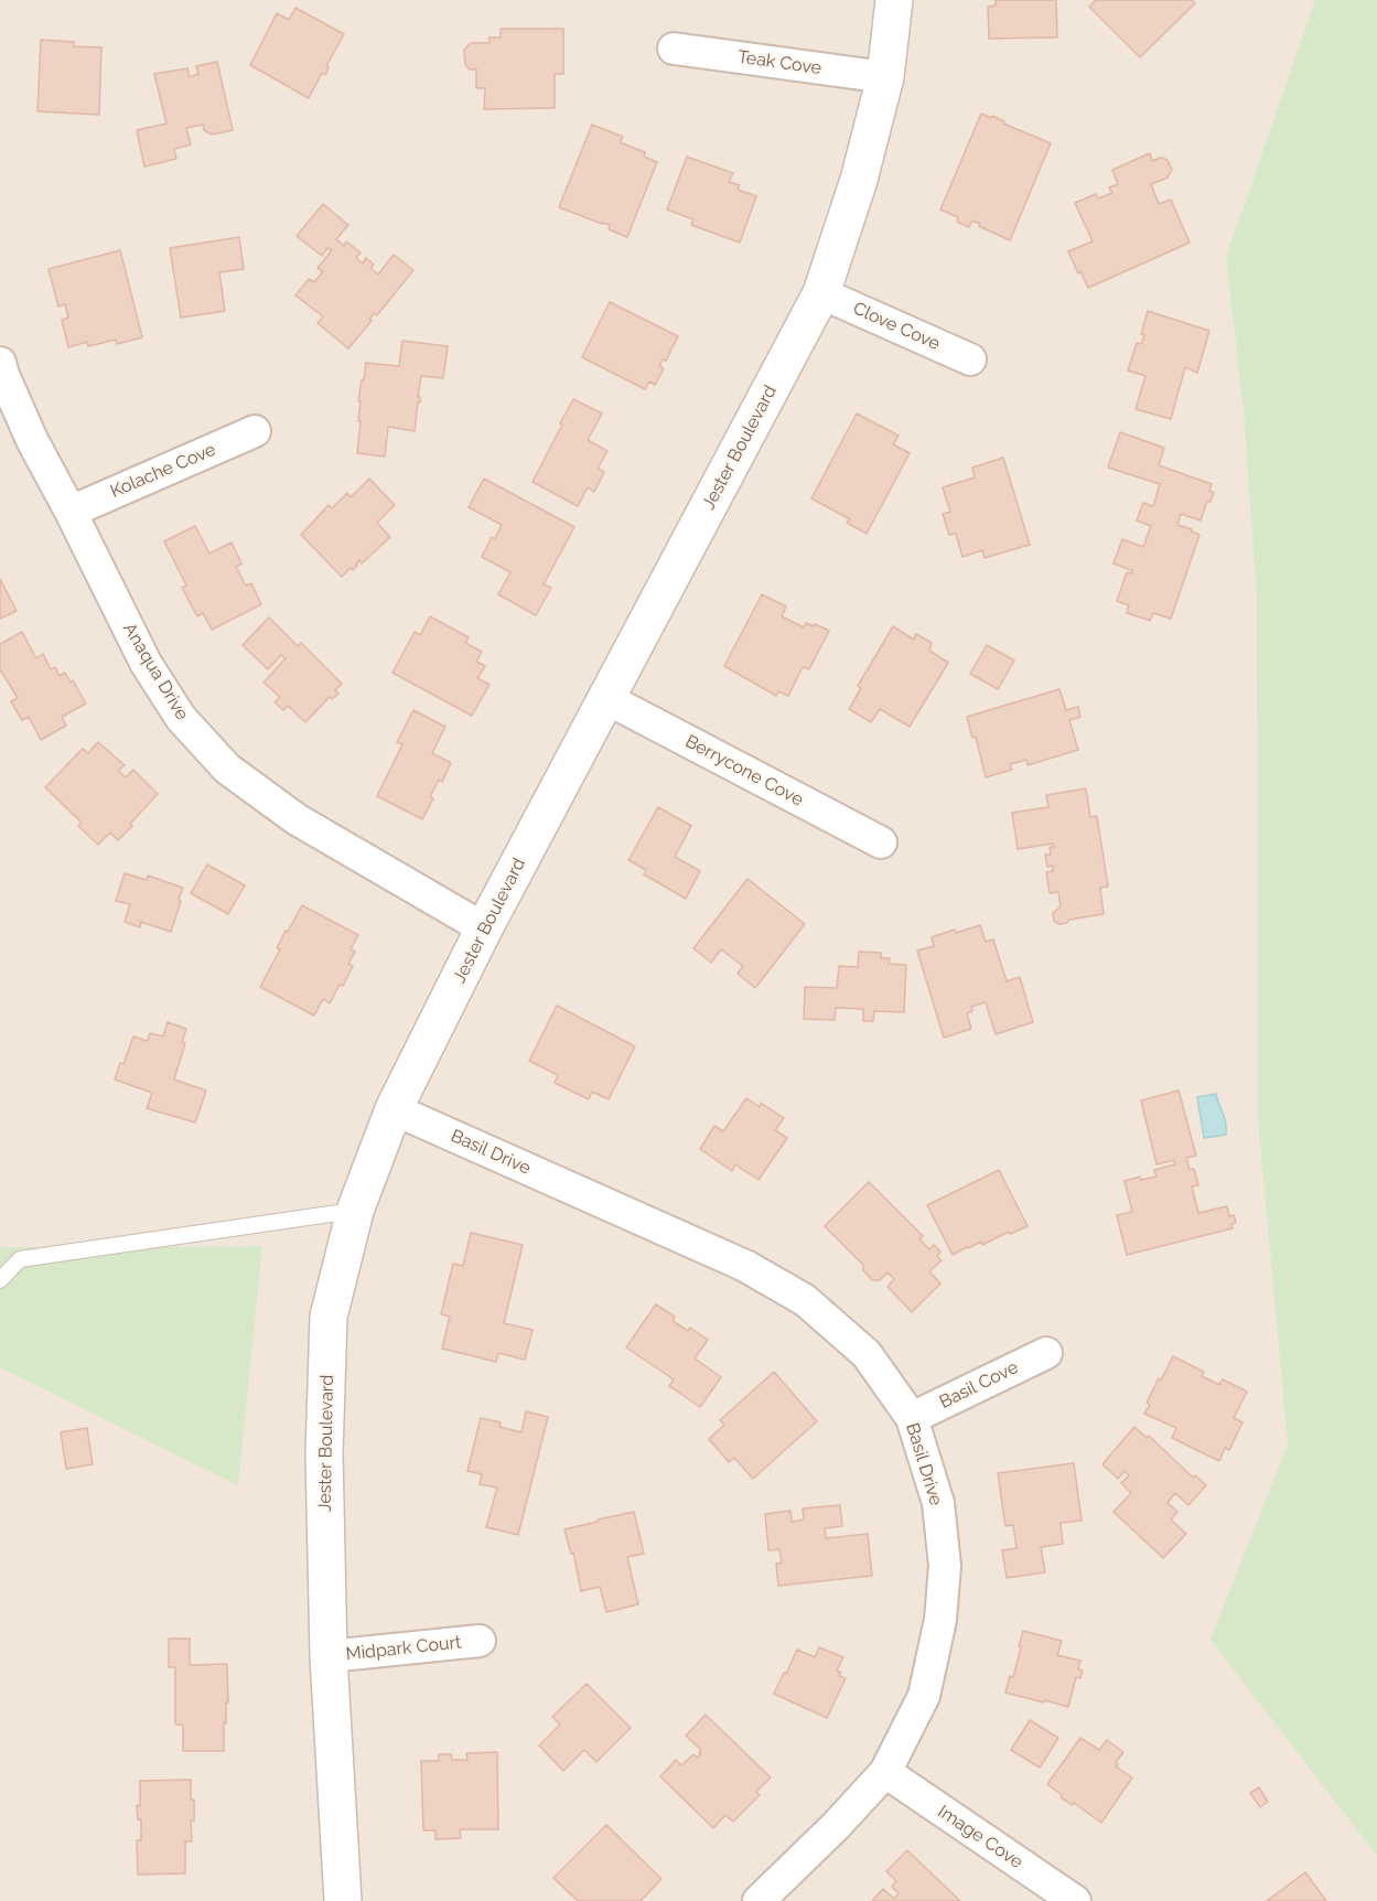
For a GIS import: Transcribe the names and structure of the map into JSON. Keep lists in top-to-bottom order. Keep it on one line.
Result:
{"streets":{"street":["Teak Cove","Clove Cove","Jester Boulevard","Kolache Cove","Anaqua Drive","Berrycone Cove","Basil Drive","Basil Cove","Midpark Court","Image Cove"]},"crossings":[["Teak Cove","Jester Boulevard"],["Clove Cove","Jester Boulevard"],["Jester Boulevard","Anaqua Drive"],["Jester Boulevard","Berrycone Cove"],["Jester Boulevard","Basil Drive"],["Jester Boulevard","Midpark Court"],["Kolache Cove","Anaqua Drive"],["Basil Drive","Basil Cove"],["Basil Drive","Image Cove"]]}
